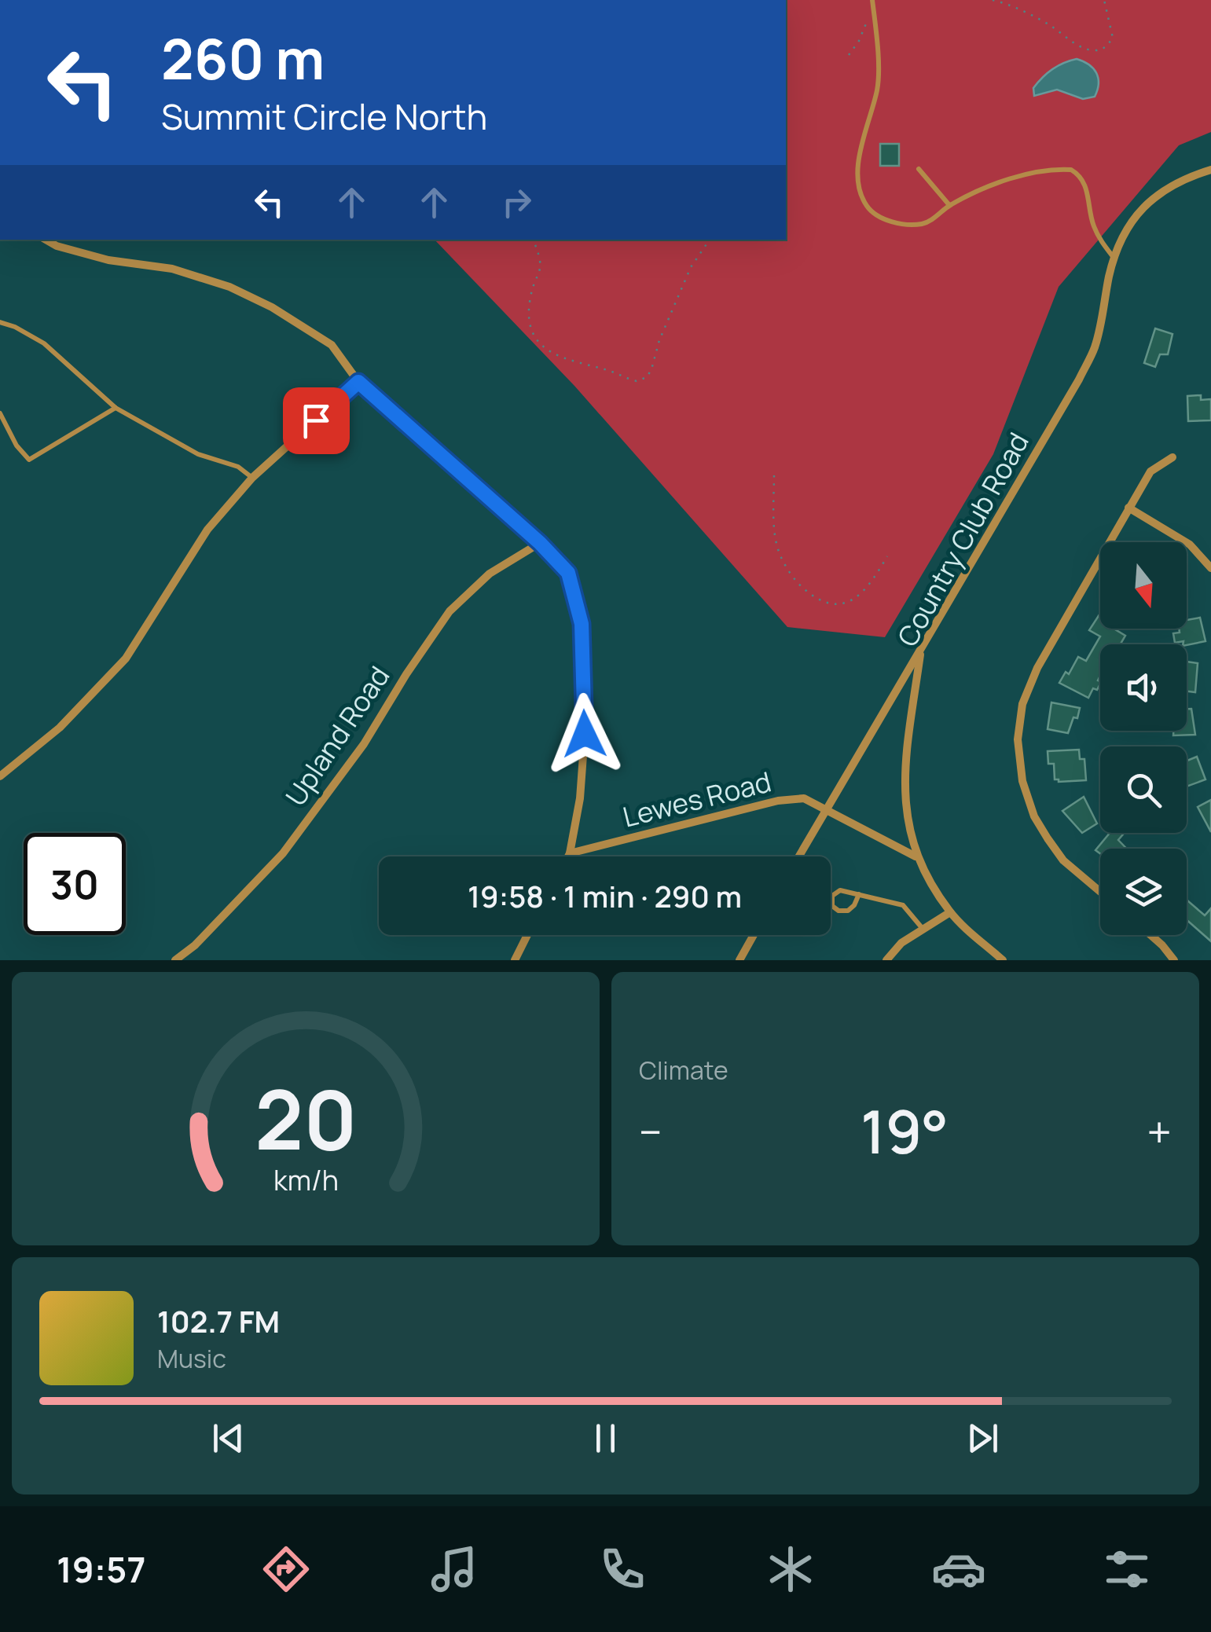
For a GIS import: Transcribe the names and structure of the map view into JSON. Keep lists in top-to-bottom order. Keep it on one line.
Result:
{"streets":{"street":["Country Club Road","Upland Road","Lewes Road"]},"crossings":[["Country Club Road","Lewes Road"]],"north":"bottom","page":{"turn":["260 m","Summit Circle North"],"limit":"30","trip":"19:58 · 1 min · 290 m","tile":"Climate","heat":["−","19°","+"],"song":["102.7 FM","Music"],"tabs":"19:57","gauge":["20","km/h"]}}
